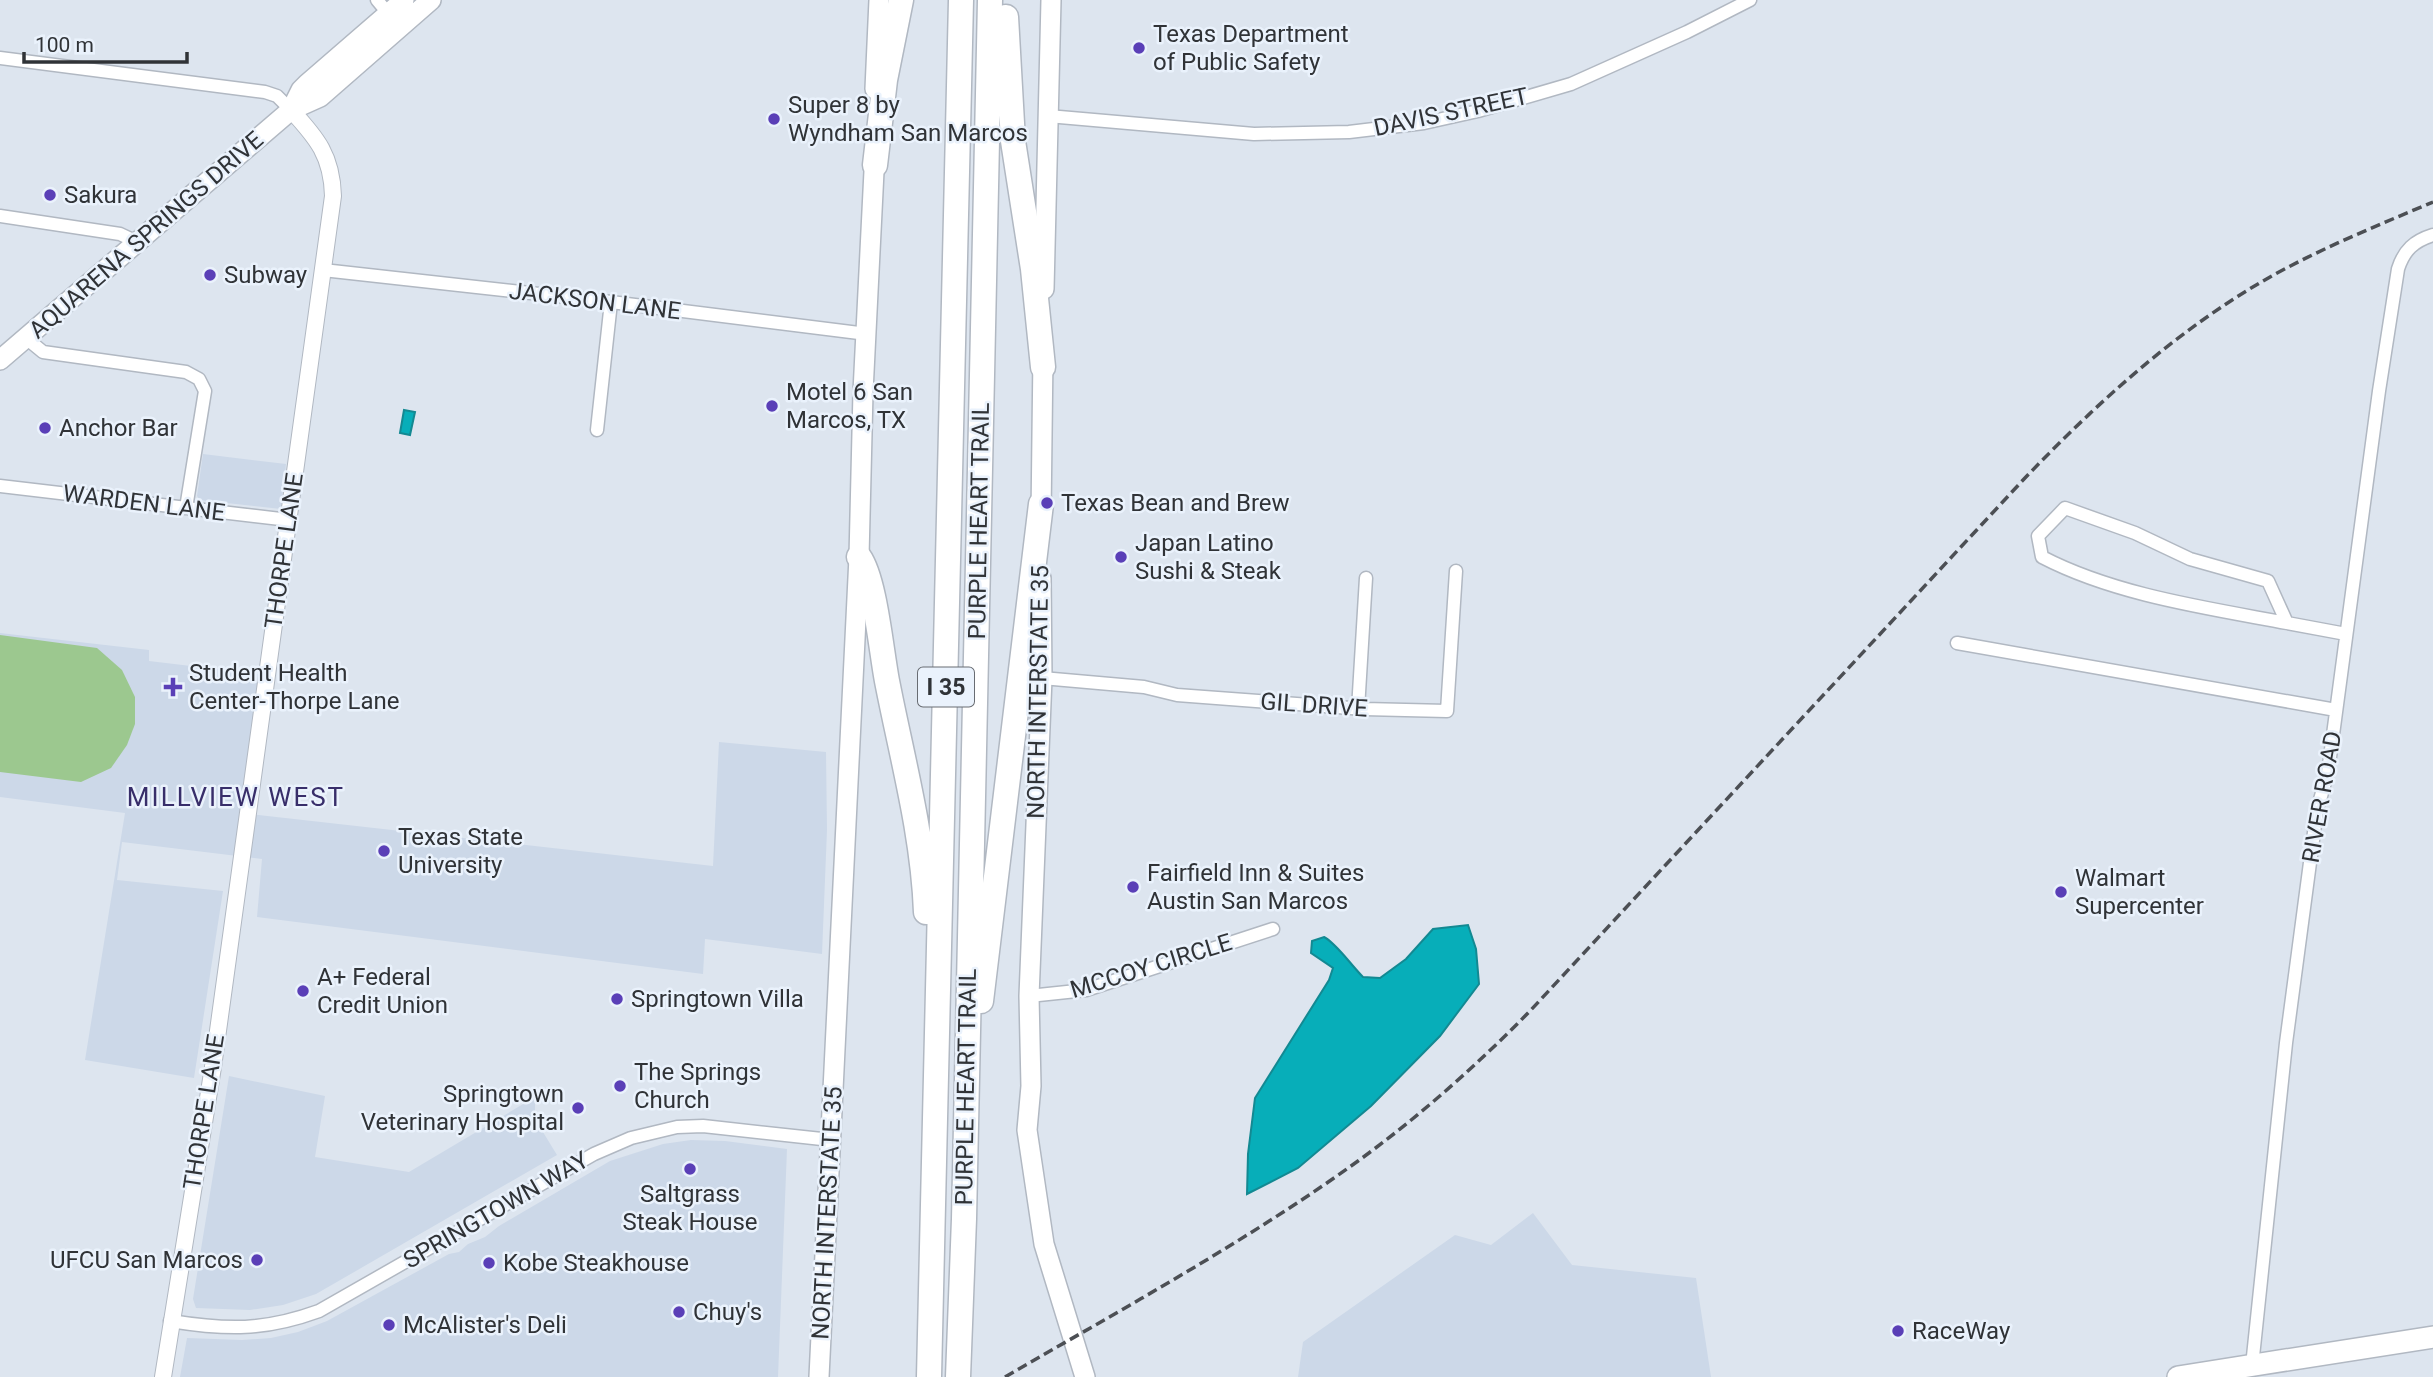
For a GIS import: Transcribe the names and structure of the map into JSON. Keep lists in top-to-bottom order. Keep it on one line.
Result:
{"streets":{"highway":["PURPLE HEART TRAIL","I 35"],"main road":["AQUARENA SPRINGS DRIVE","NORTH INTERSTATE 35"],"street":["DAVIS STREET","JACKSON LANE","WARDEN LANE","THORPE LANE","GIL DRIVE","RIVER ROAD","MCCOY CIRCLE","SPRINGTOWN WAY"]},"crossings":[["DAVIS STREET","NORTH INTERSTATE 35"],["AQUARENA SPRINGS DRIVE","THORPE LANE"],["JACKSON LANE","THORPE LANE"],["JACKSON LANE","NORTH INTERSTATE 35"],["WARDEN LANE","THORPE LANE"],["THORPE LANE","SPRINGTOWN WAY"],["NORTH INTERSTATE 35","GIL DRIVE"],["NORTH INTERSTATE 35","MCCOY CIRCLE"],["NORTH INTERSTATE 35","SPRINGTOWN WAY"]],"districts":["MILLVIEW WEST"],"places":{"other":["Texas Department of Public Safety","Super 8 by Wyndham San Marcos","Sakura","Subway","Motel 6 San Marcos, TX","Anchor Bar","Texas Bean and Brew","Japan Latino Sushi & Steak","Texas State University","Fairfield Inn & Suites Austin San Marcos","Walmart Supercenter","A+ Federal Credit Union","Springtown Villa","The Springs Church","Springtown Veterinary Hospital","Saltgrass Steak House","UFCU San Marcos","Kobe Steakhouse","Chuy's","McAlister's Deli","RaceWay"],"health":["Student Health Center-Thorpe Lane"]},"scale_bar":"100 m"}
